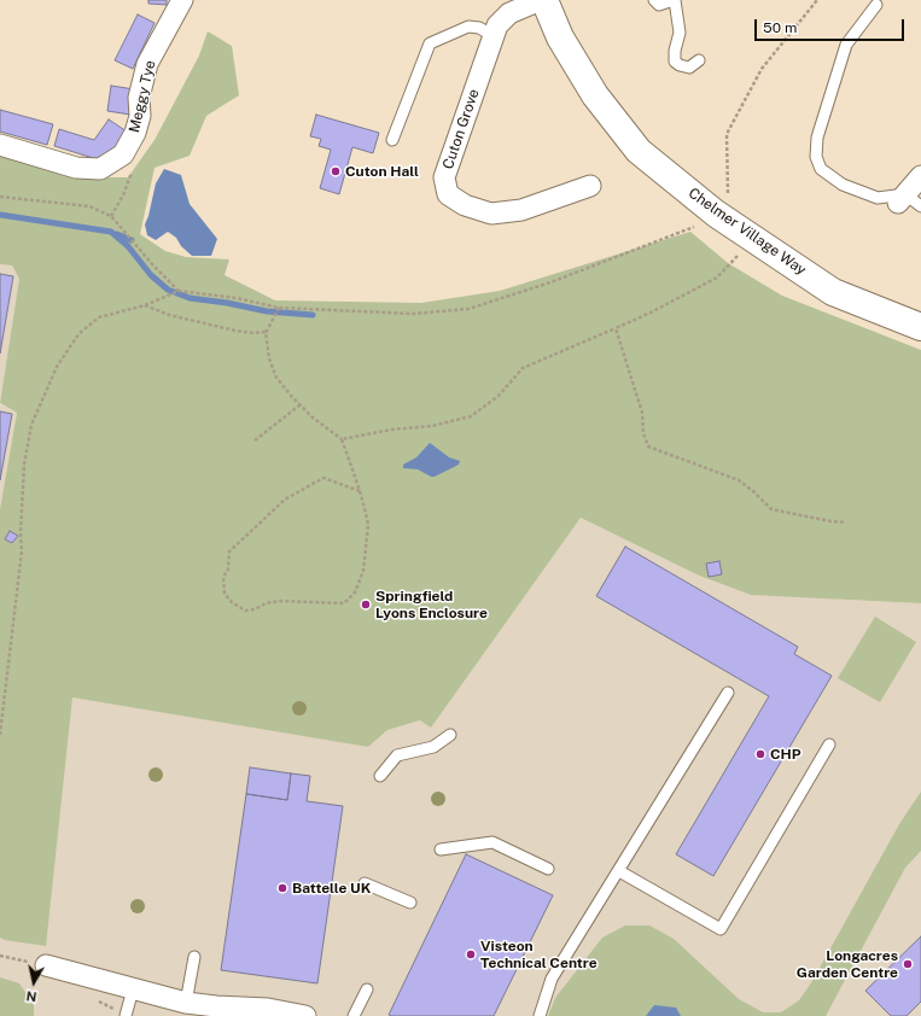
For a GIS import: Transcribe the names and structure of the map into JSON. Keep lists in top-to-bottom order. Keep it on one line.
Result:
{"streets":{"street":["Meggy Tye","Cuton Grove","Chelmer Village Way"]},"crossings":[["Cuton Grove","Chelmer Village Way"]],"places":["Cuton Hall","Springfield Lyons Enclosure","CHP","Battelle UK","Visteon Technical Centre","Longacres Garden Centre"],"scale_bar":"50 m","north":"bottom"}
